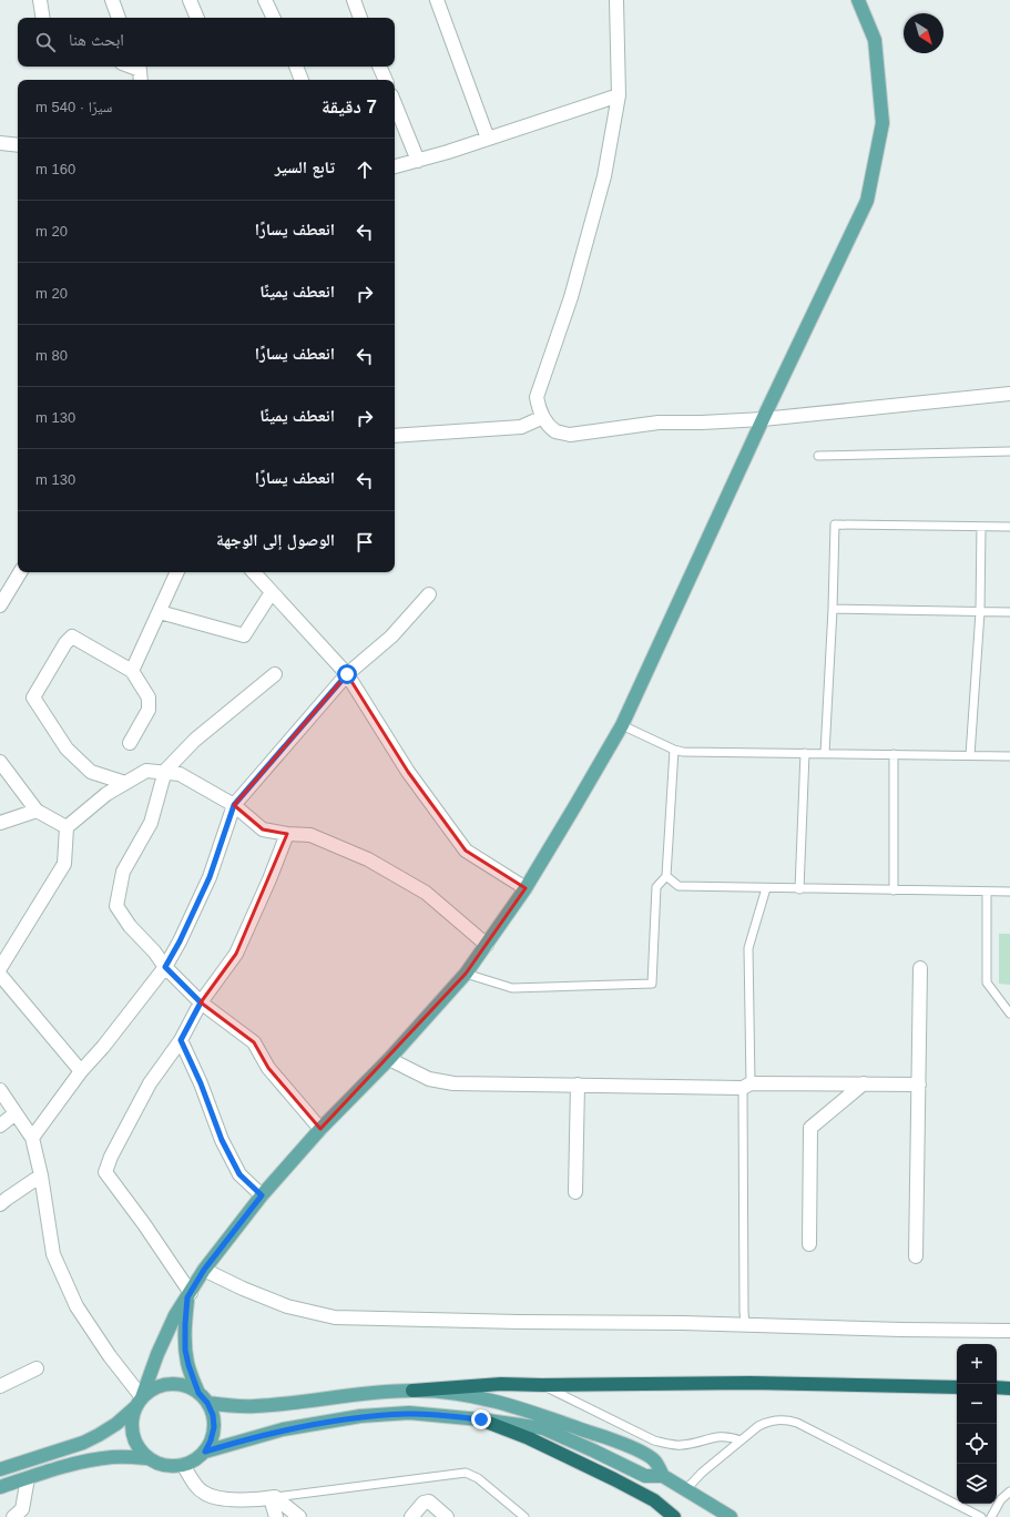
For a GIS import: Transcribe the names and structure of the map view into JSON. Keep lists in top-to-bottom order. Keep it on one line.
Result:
{"north":"bottom right","page":{"search":"ابحث هنا","heading":["7 دقيقة","سيرًا · 540 m"],"list":[["تابع السير","160 m"],["انعطف يسارًا","20 m"],["انعطف يمينًا","20 m"],["انعطف يسارًا","80 m"],["انعطف يمينًا","130 m"],["انعطف يسارًا","130 m"],"الوصول إلى الوجهة"],"map_buttons":["+","−"]}}
